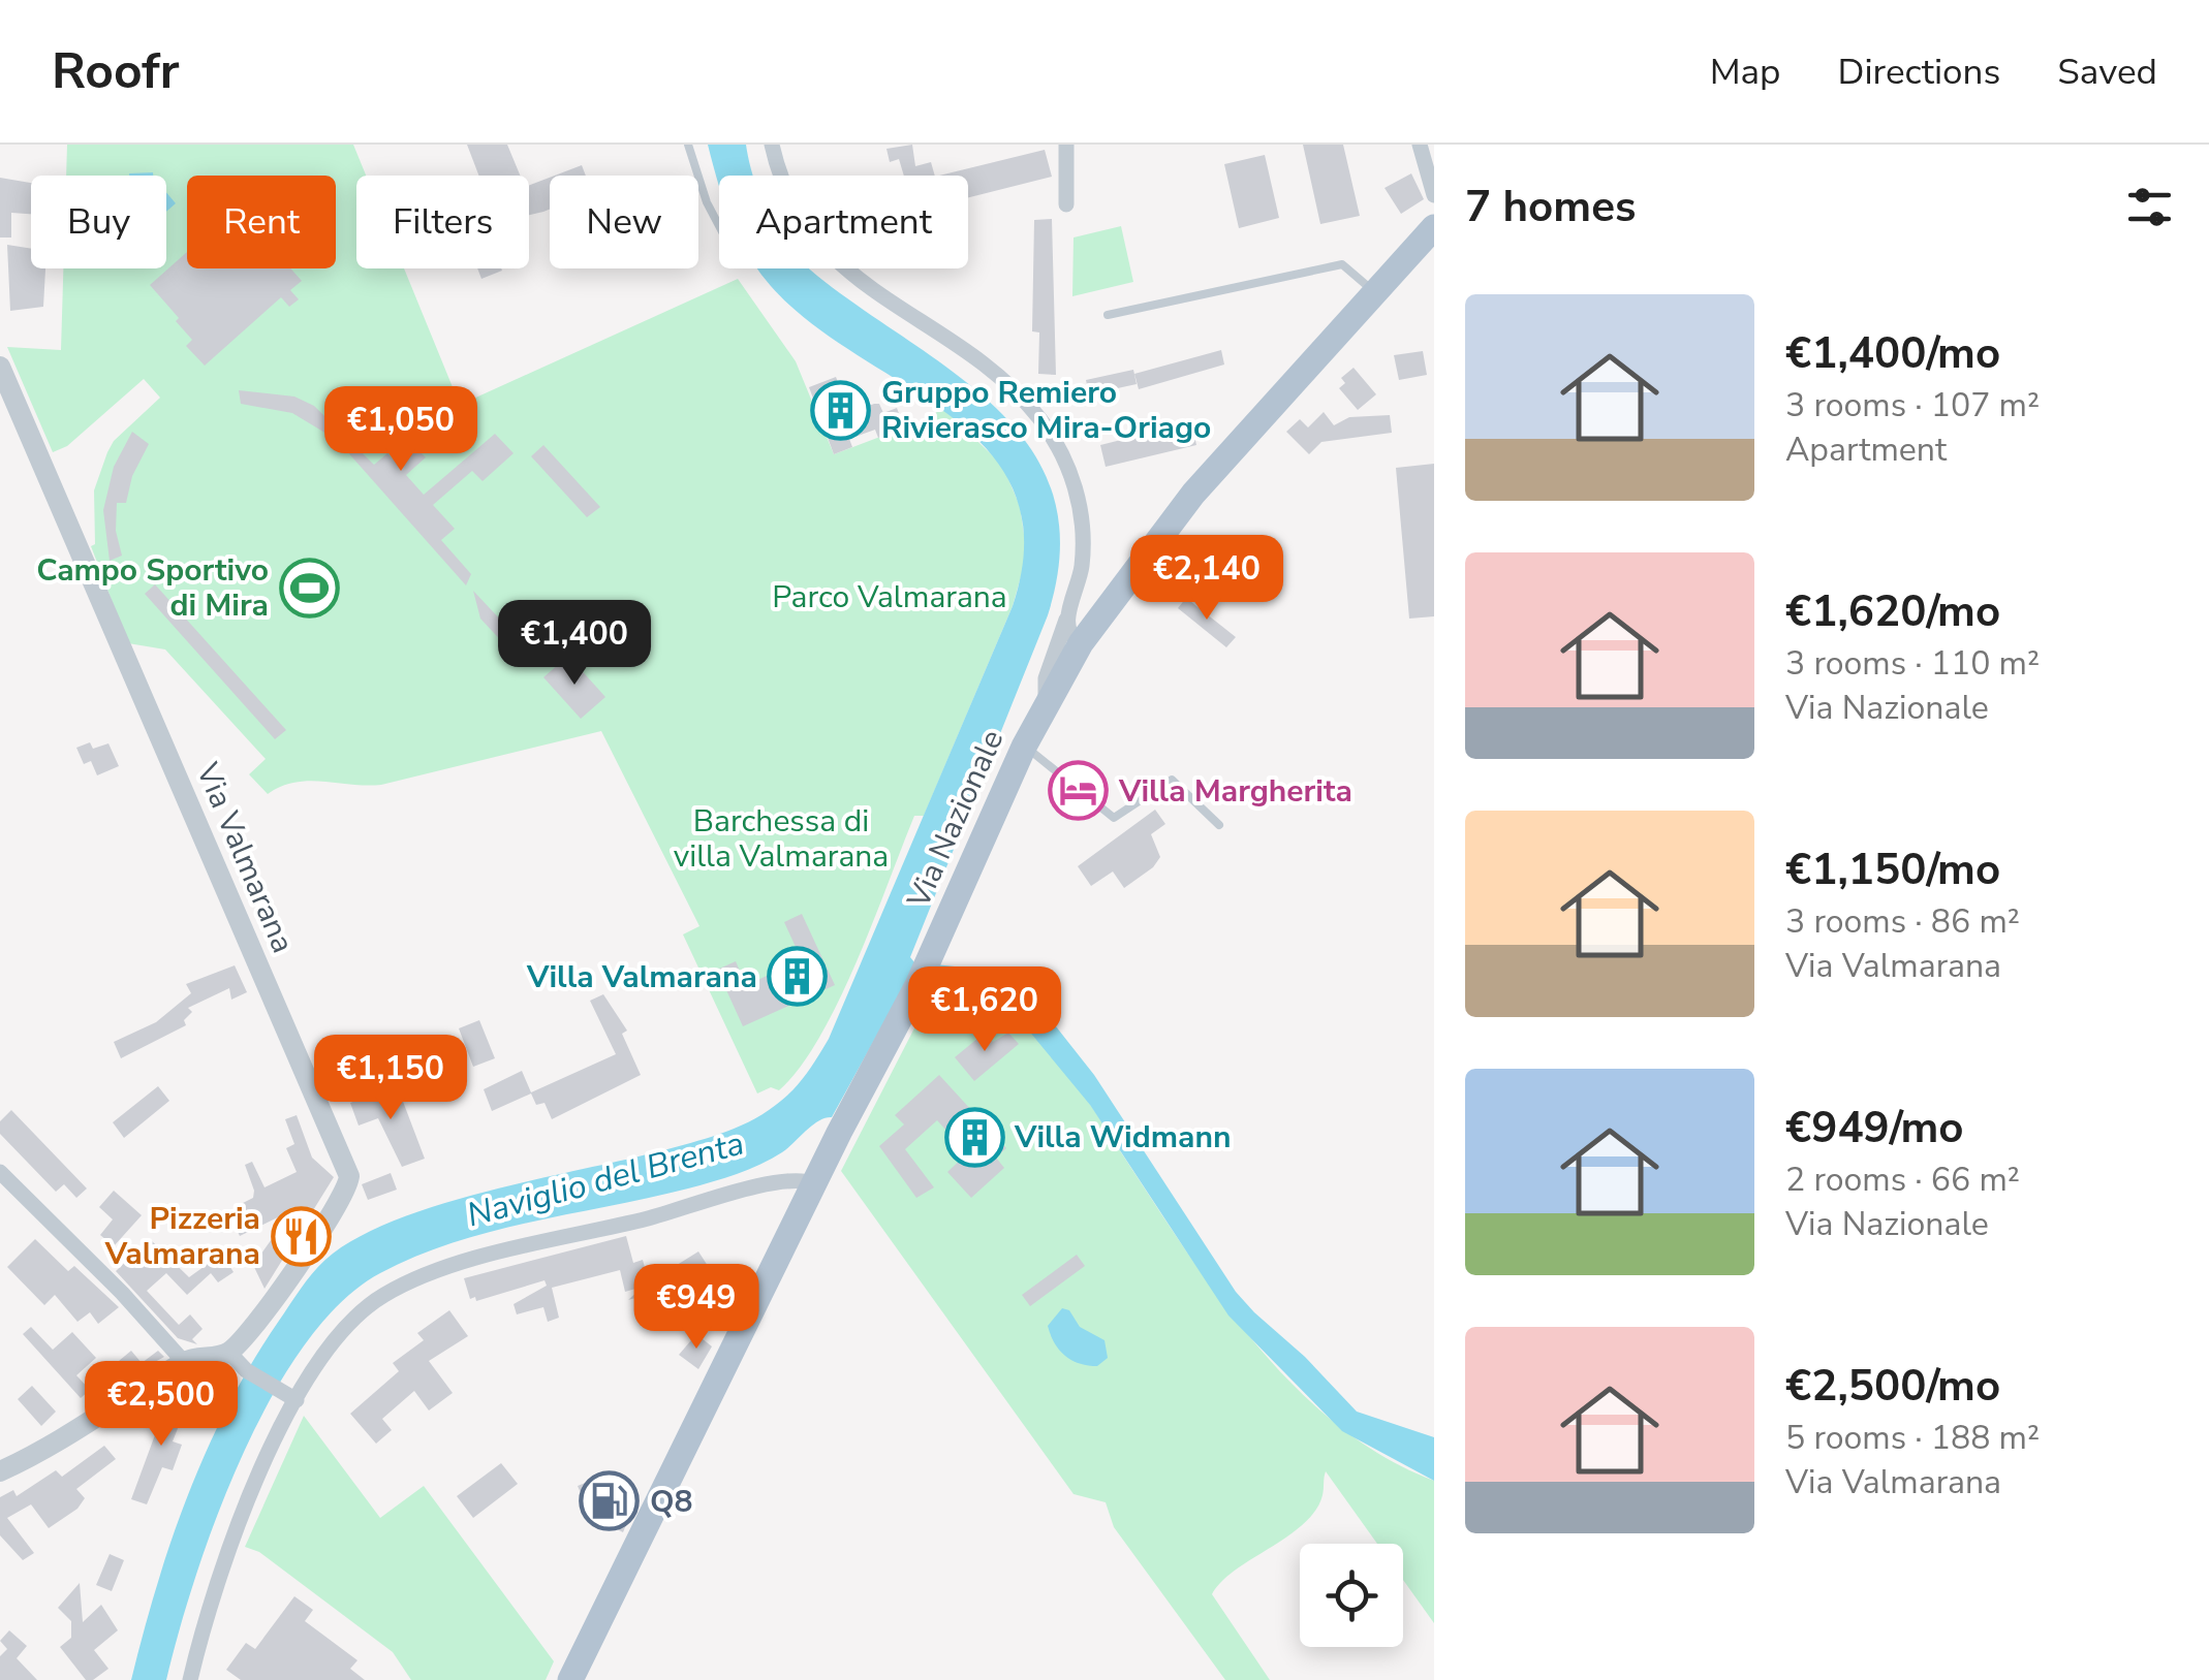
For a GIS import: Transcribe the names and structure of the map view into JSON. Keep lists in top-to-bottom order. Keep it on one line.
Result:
{"streets":{"main road":["Via Nazionale"],"street":["Via Valmarana"]},"water":["Naviglio del Brenta"],"parks":["Parco Valmarana","Barchessa di villa Valmarana"],"places":{"building":["Gruppo Remiero Rivierasco Mira-Oriago","Villa Valmarana","Villa Widmann"],"sports":["Campo Sportivo di Mira"],"hotel":["Villa Margherita"],"restaurant":["Pizzeria Valmarana"],"fuel station":["Q8"]},"page":{"header":"Roofr","nav":["Map","Directions","Saved"],"heading":"7 homes","chip":["Buy","Rent","Filters","New","Apartment"],"list":[{"name":"€1,400/mo","note":"3 rooms · 107 m² · Apartment"},{"name":"€1,620/mo","note":"3 rooms · 110 m² · Via Nazionale"},{"name":"€1,150/mo","note":"3 rooms · 86 m² · Via Valmarana"},{"name":"€949/mo","note":"2 rooms · 66 m² · Via Nazionale"},{"name":"€2,500/mo","note":"5 rooms · 188 m² · Via Valmarana"}],"price":["€1,050","€2,140","€1,400","€1,620","€1,150","€949","€2,500"]}}
